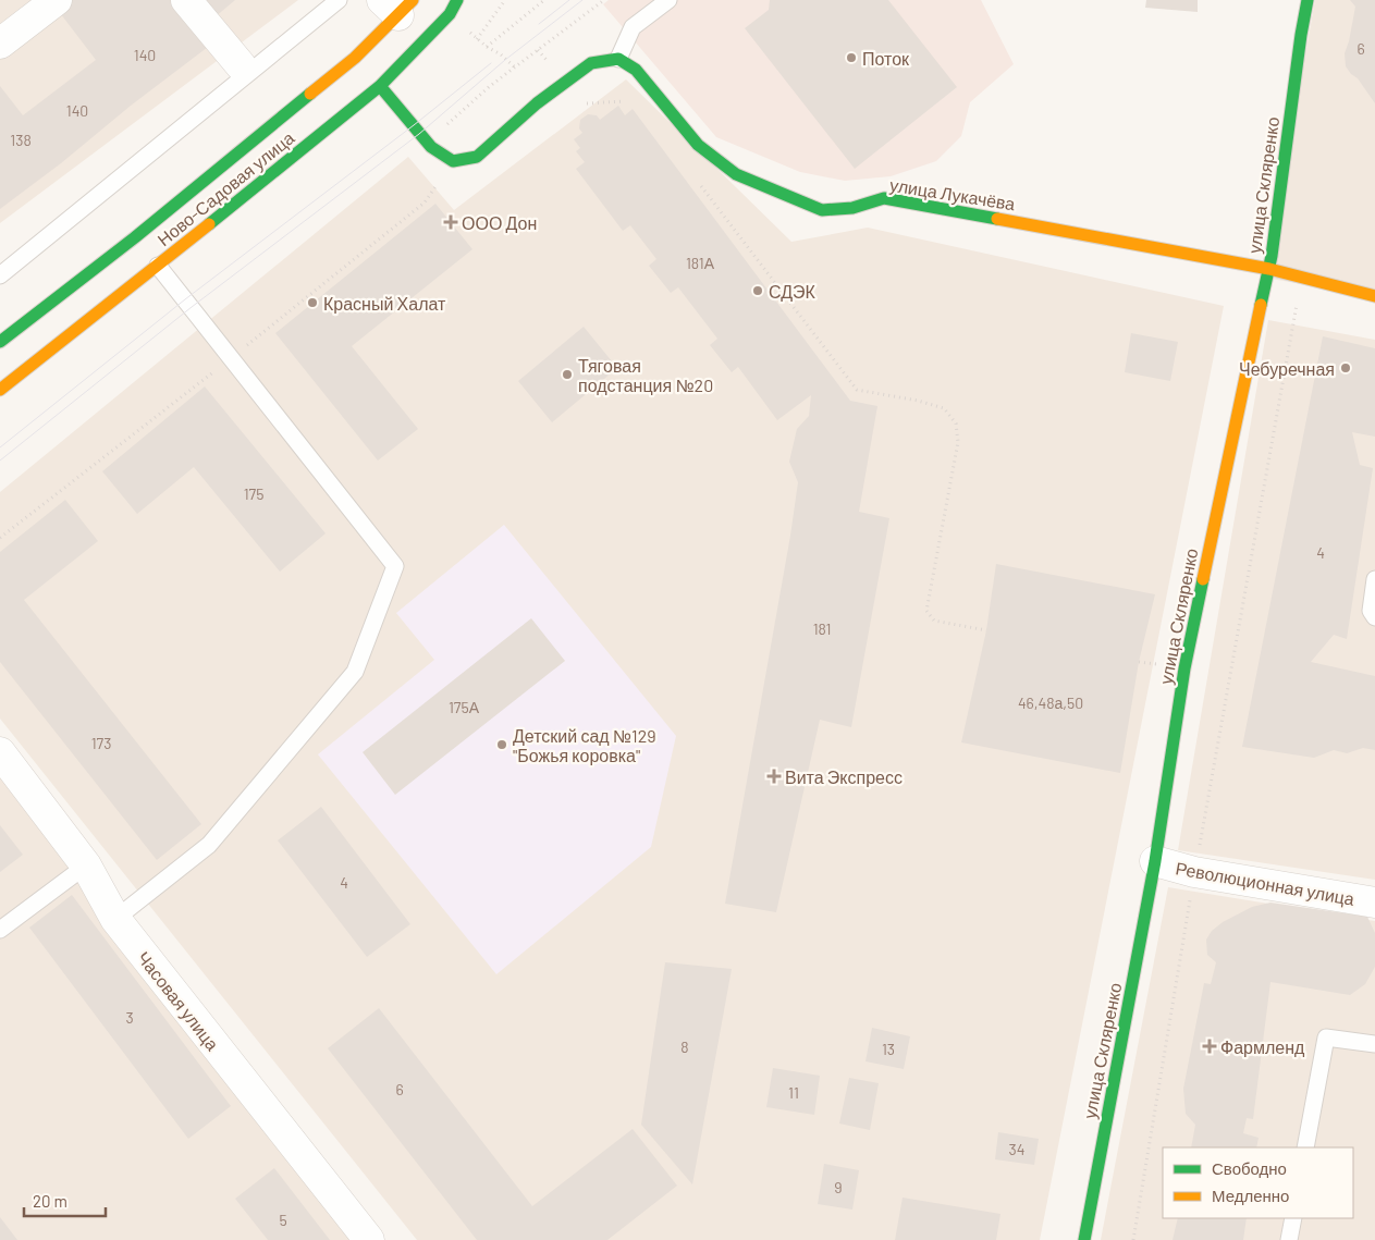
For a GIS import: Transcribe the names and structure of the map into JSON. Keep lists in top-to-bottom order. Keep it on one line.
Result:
{"streets":{"street":["улица Скляренко","Ново-Садовая улица","улица Лукачёва","Революционная улица","Часовая улица"]},"crossings":[["улица Скляренко","улица Лукачёва"],["улица Скляренко","Революционная улица"]],"places":{"other":["Поток","СДЭК","Красный Халат","Чебуречная","Тяговая подстанция №20","Детский сад №129 \"Божья коровка\""],"health":["ООО Дон","Вита Экспресс","Фармленд"]},"house_numbers":["6","140","140","138","181А","175","4","181","46,48а,50","175А","173","4","3","8","13","6","11","34","9","5"],"legend":["Свободно","Медленно"],"scale_bar":"20 m"}
